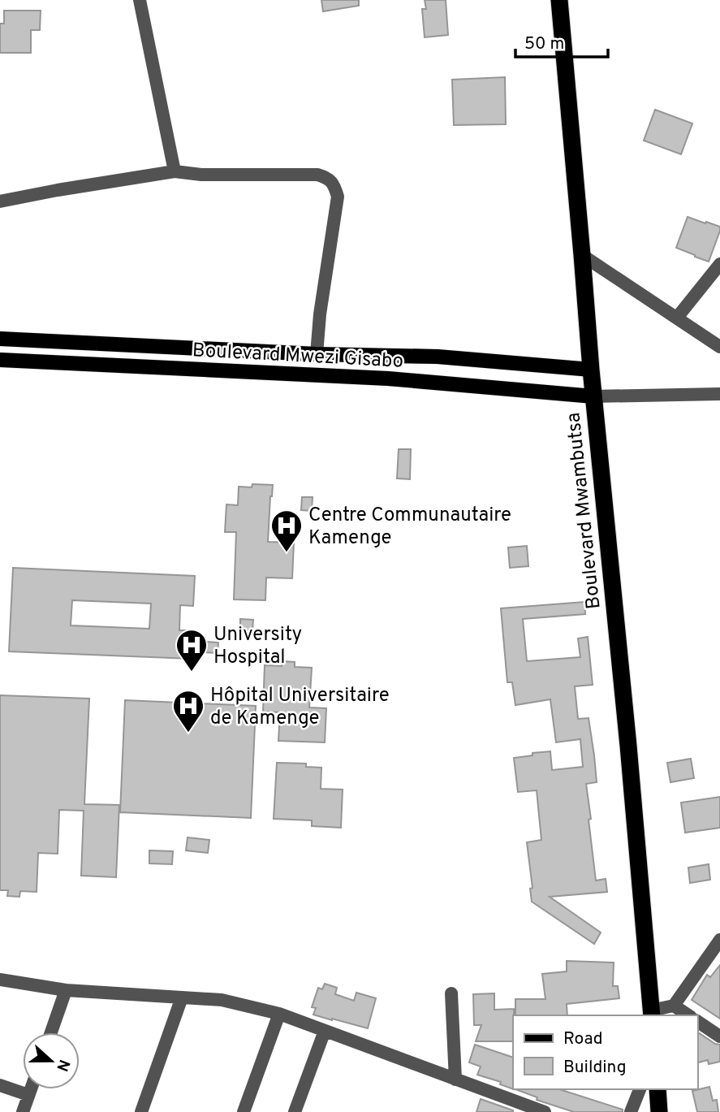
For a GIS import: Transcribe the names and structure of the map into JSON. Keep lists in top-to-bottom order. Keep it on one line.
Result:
{"streets":{"highway":["Boulevard Mwambutsa"],"main road":["Boulevard Mwezi Gisabo"]},"crossings":[["Boulevard Mwezi Gisabo","Boulevard Mwambutsa"]],"places":{"hospital":["Centre Communautaire Kamenge","University Hospital","Hôpital Universitaire de Kamenge"]},"legend":["Road","Building"],"scale_bar":"50 m","north":"right"}
